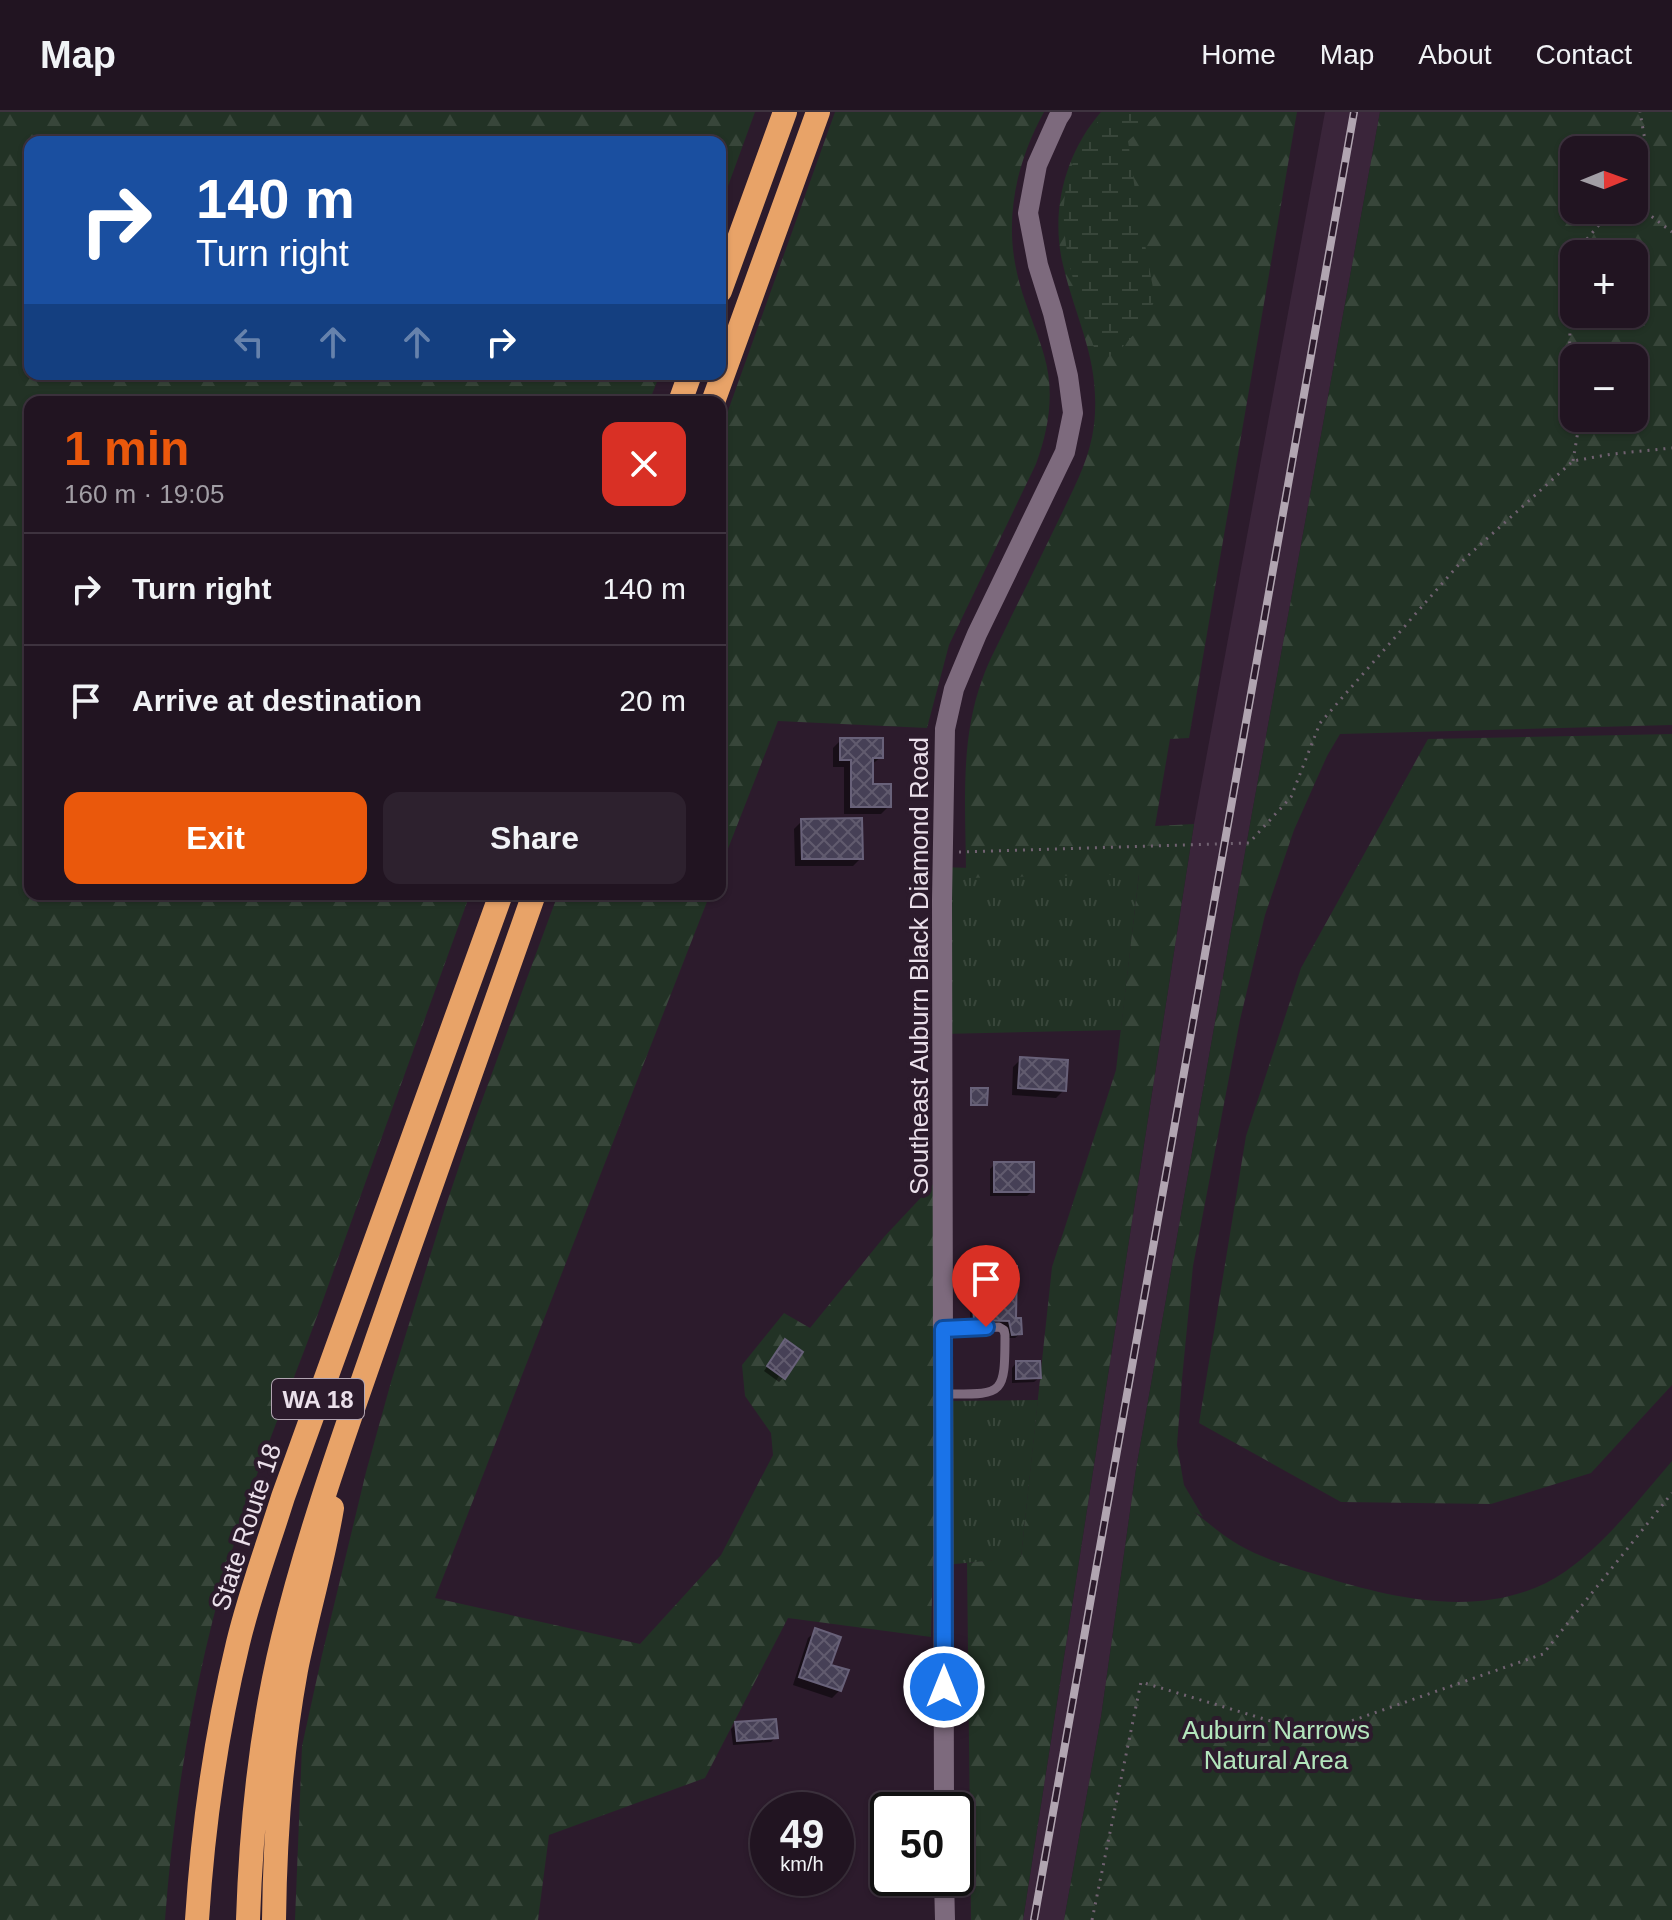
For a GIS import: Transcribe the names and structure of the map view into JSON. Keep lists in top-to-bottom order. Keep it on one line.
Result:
{"streets":{"highway":["WA 18","State Route 18"],"main road":["Southeast Auburn Black Diamond Road"]},"parks":["Auburn Narrows Natural Area"],"north":"right","page":{"header":"Map","nav":["Home","Map","About","Contact"],"map_buttons":["+","−"],"turn":["140 m","Turn right"],"heading":["1 min","160 m · 19:05"],"list":[{"name":"Turn right","value":"140 m"},{"name":"Arrive at destination","value":"20 m"}],"buttons":["Exit","Share"],"speed":"49 km/h","limit":"50"}}
